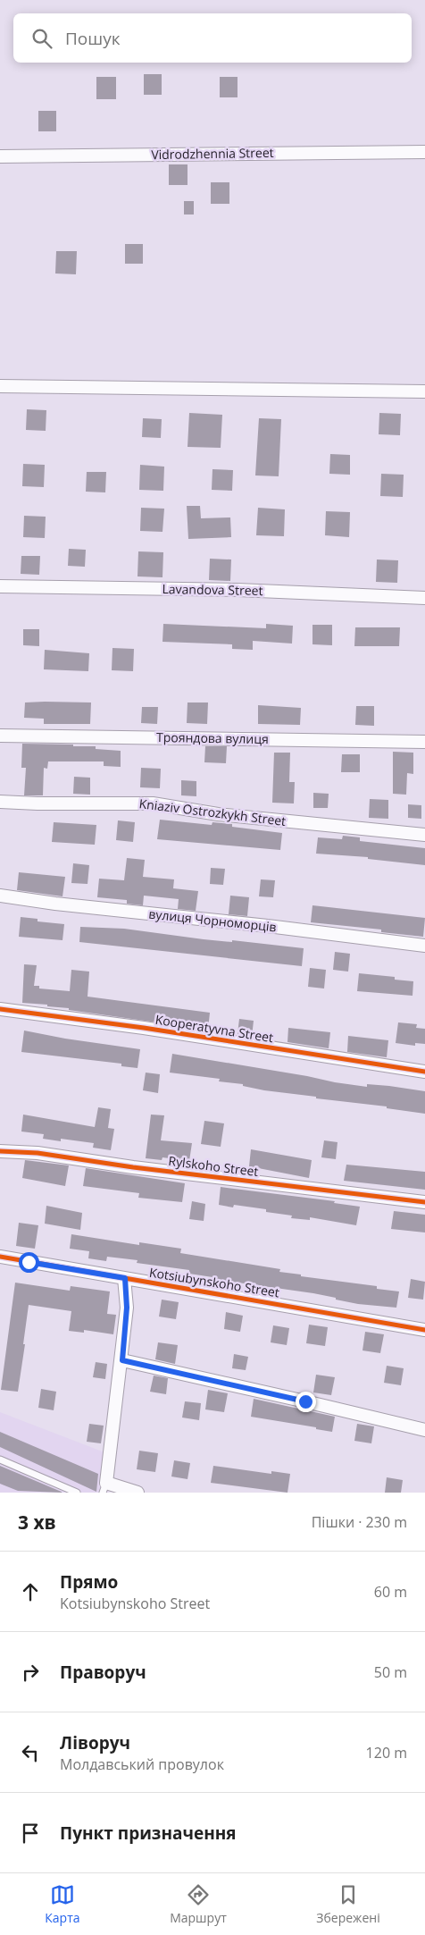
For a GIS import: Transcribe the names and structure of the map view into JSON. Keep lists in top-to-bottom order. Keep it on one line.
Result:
{"streets":{"street":["Vidrodzhennia Street","Lavandova Street","Трояндова вулиця","Kniaziv Ostrozkykh Street","вулиця Чорноморців","Kooperatyvna Street","Rylskoho Street","Kotsiubynskoho Street"]},"page":{"search":"Пошук","heading":["3 хв","Пішки · 230 m"],"list":[["Прямо","Kotsiubynskoho Street","60 m"],["Праворуч","50 m"],["Ліворуч","Молдавський провулок","120 m"],"Пункт призначення"],"nav":["Карта","Маршрут","Збережені"]}}
